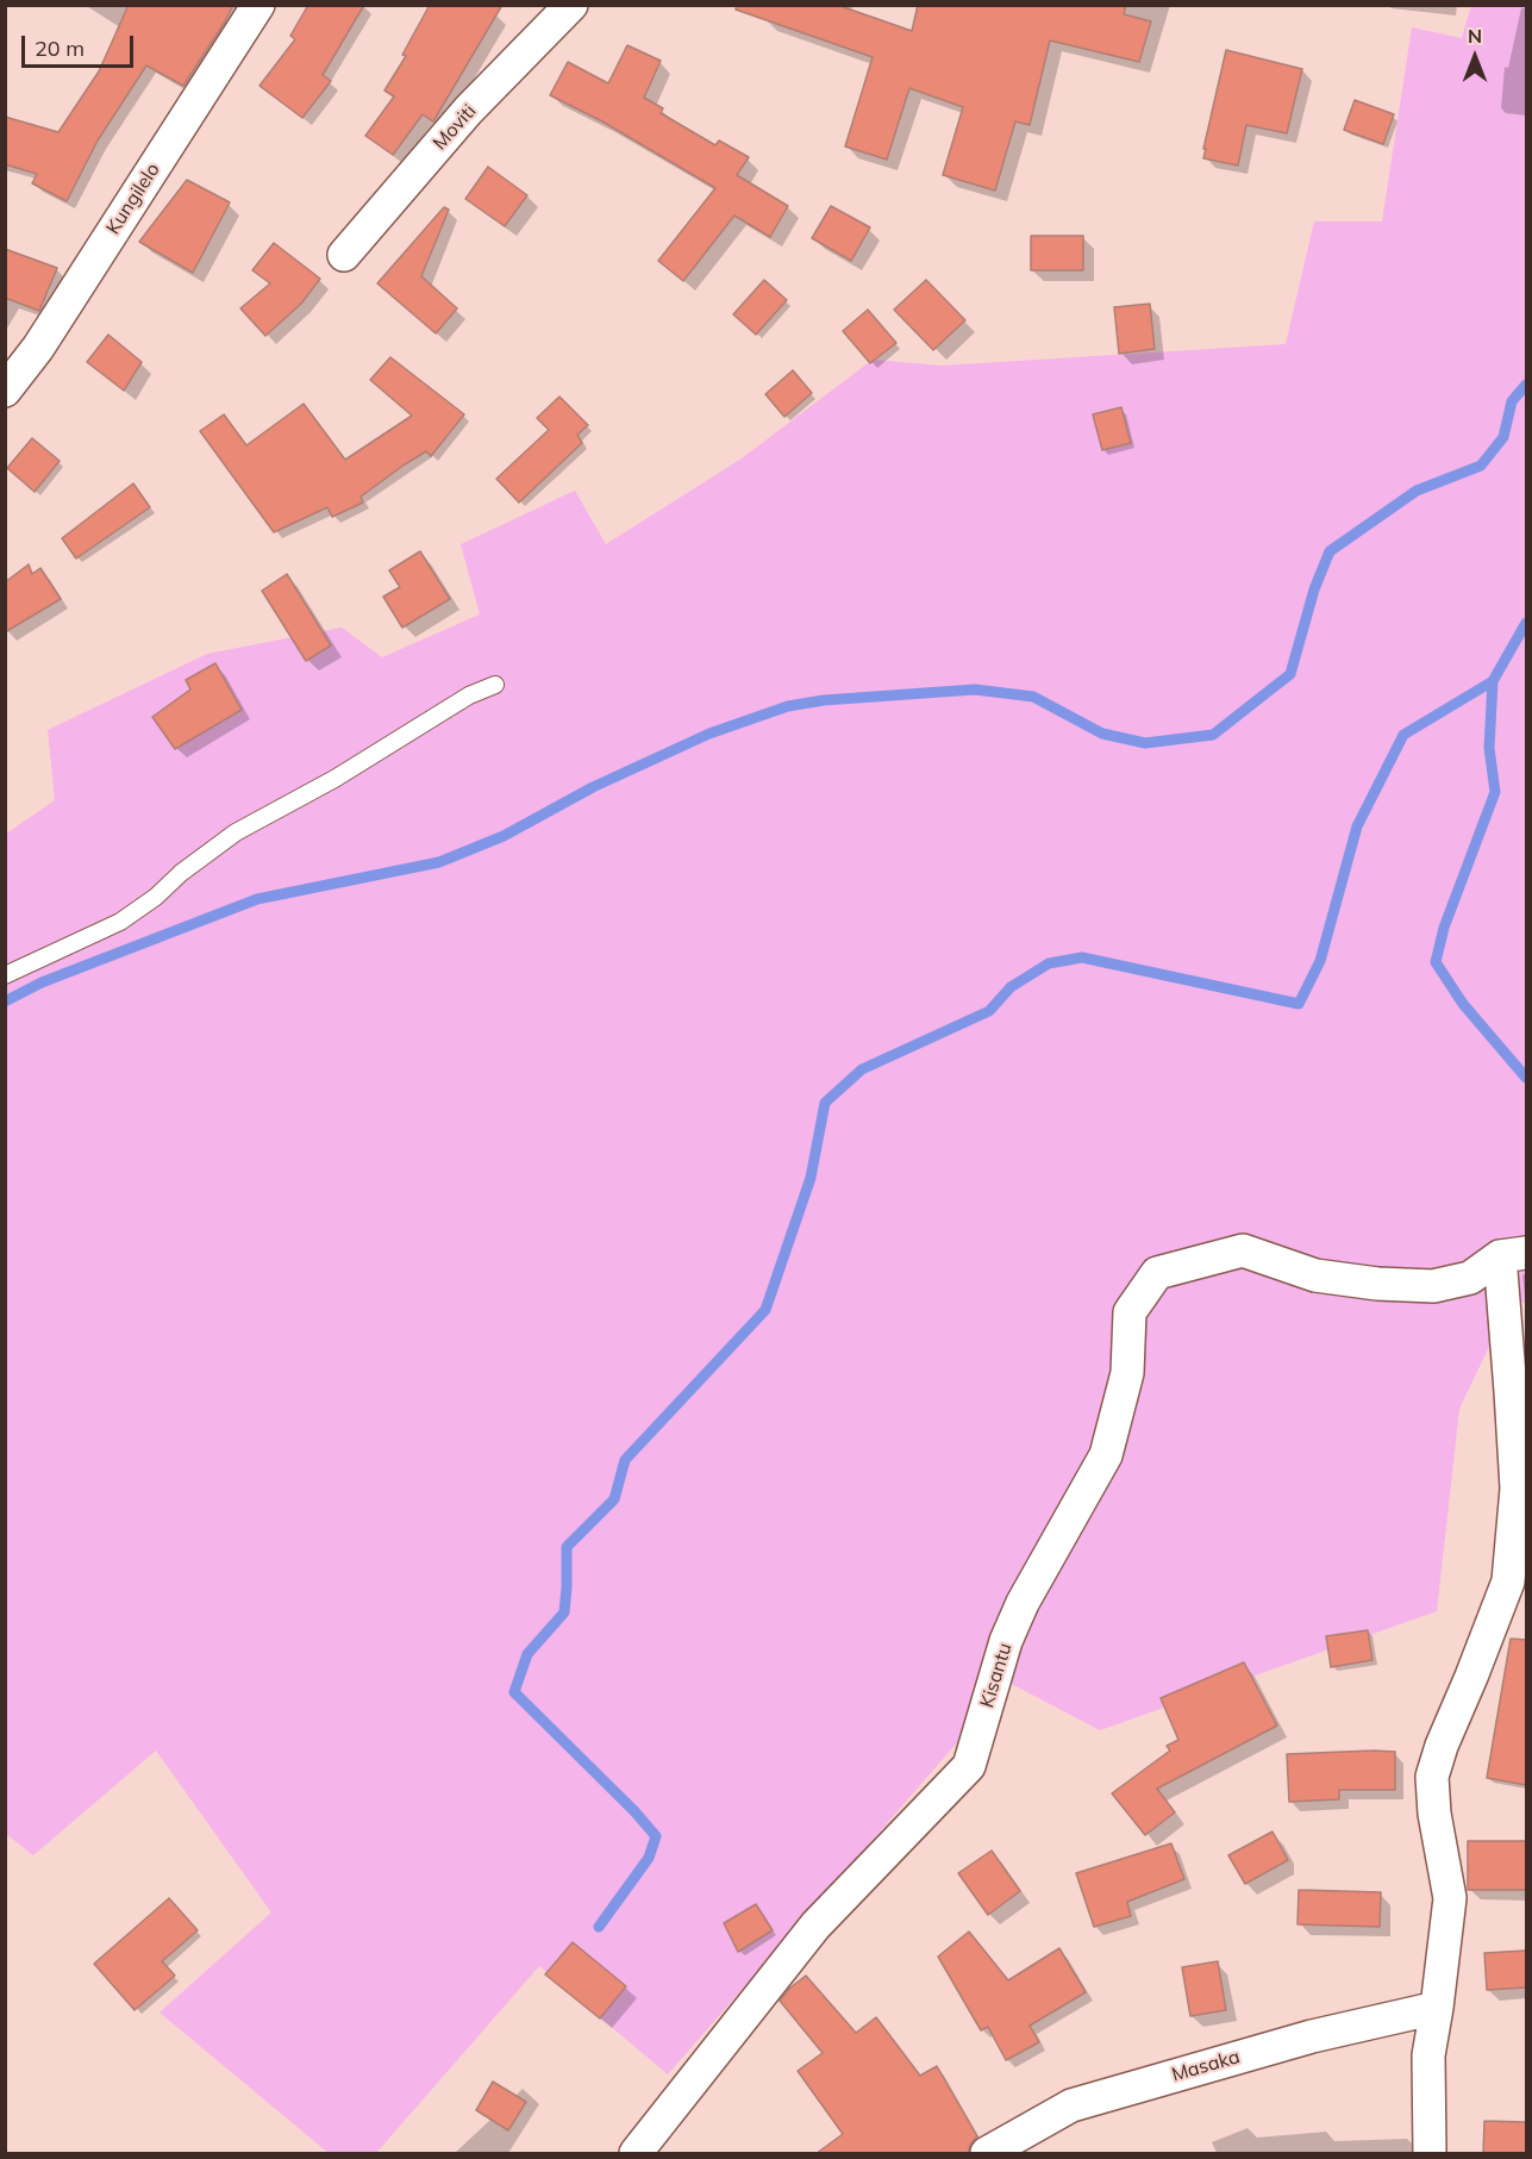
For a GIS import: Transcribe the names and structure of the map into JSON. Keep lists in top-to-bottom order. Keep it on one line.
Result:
{"streets":{"street":["Moviti","Kungilelo","Kisantu","Masaka"]},"scale_bar":"20 m","north":"top"}
